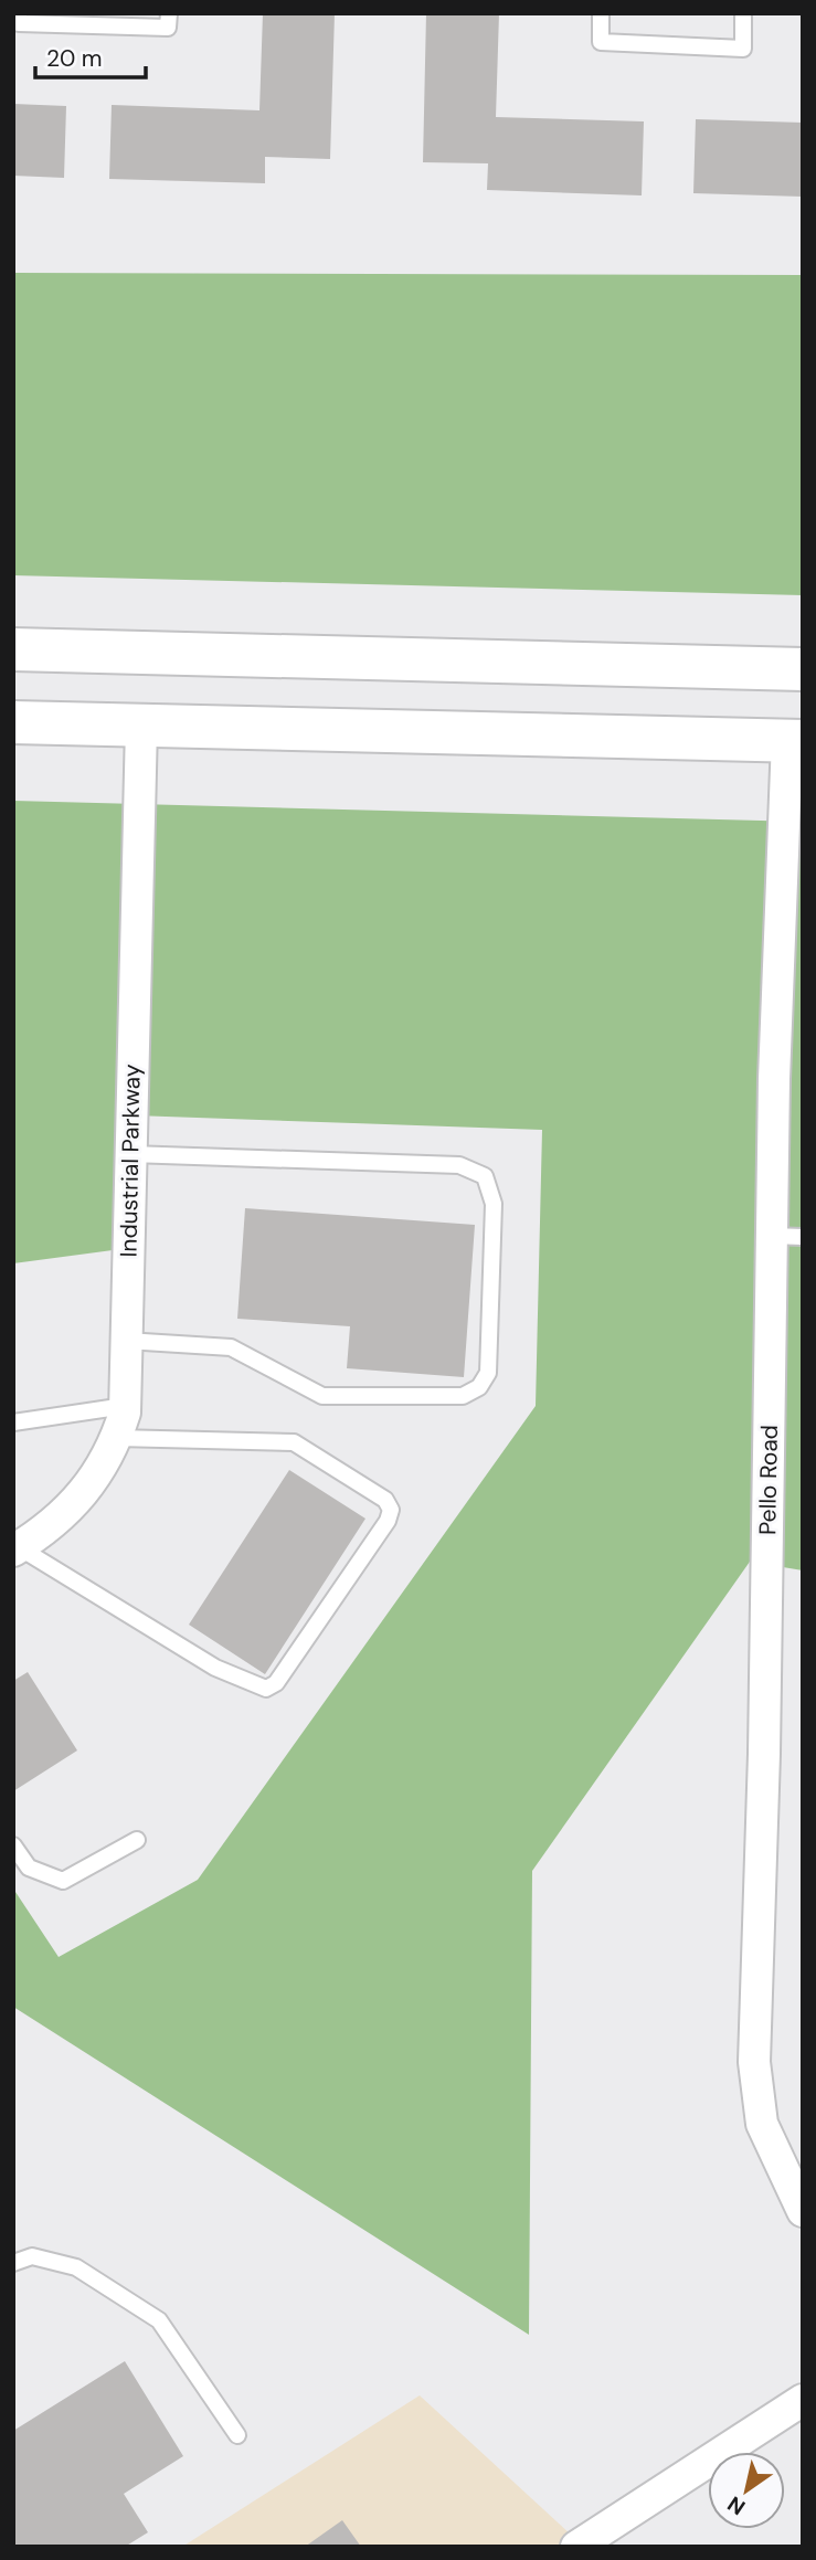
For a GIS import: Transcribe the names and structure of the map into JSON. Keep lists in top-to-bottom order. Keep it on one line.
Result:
{"streets":{"street":["Industrial Parkway","Pello Road"]},"scale_bar":"20 m","north":"bottom left"}
